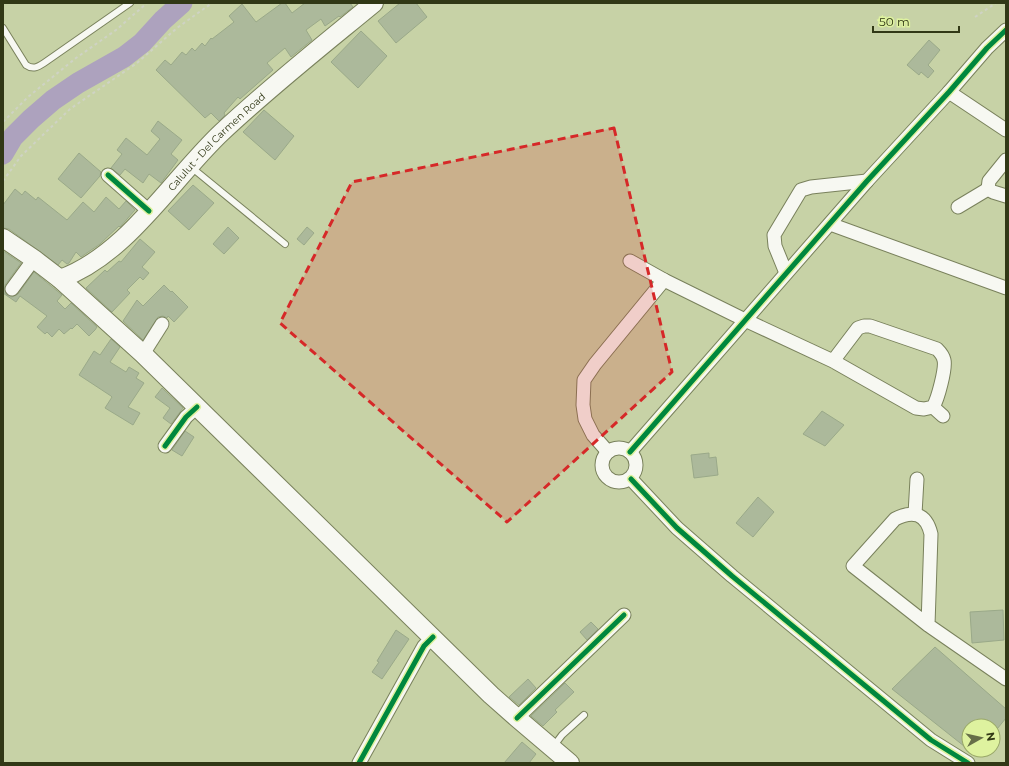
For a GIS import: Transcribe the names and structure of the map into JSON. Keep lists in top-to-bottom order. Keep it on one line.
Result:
{"streets":{"main road":["Calulut - Del Carmen Road"]},"scale_bar":"50 m","north":"right"}
